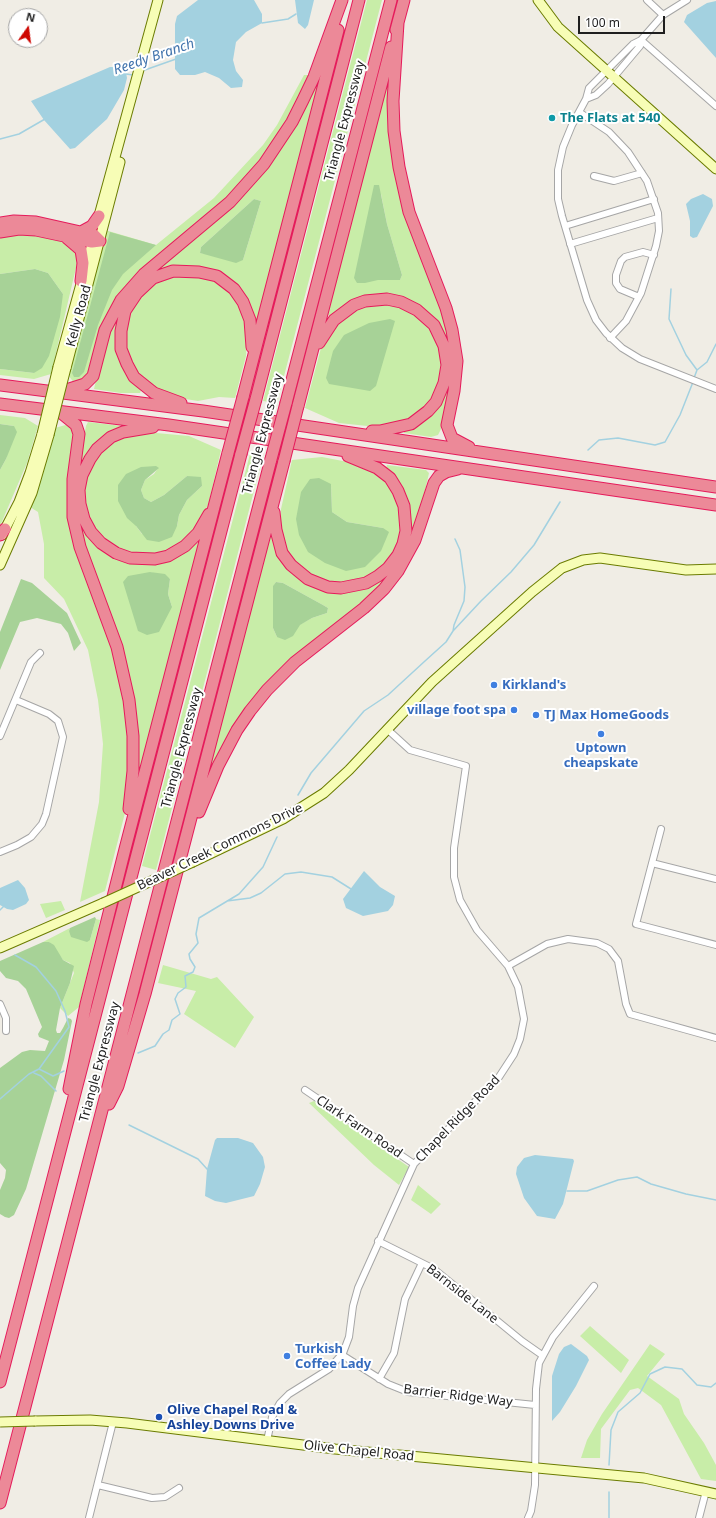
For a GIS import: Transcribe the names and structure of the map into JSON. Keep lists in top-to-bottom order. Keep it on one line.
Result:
{"streets":{"highway":["Triangle Expressway"],"main road":["Kelly Road","Beaver Creek Commons Drive","Olive Chapel Road"],"street":["Chapel Ridge Road","Clark Farm Road","Barnside Lane","Barrier Ridge Way"]},"crossings":[["Beaver Creek Commons Drive","Chapel Ridge Road"],["Chapel Ridge Road","Clark Farm Road"],["Chapel Ridge Road","Barnside Lane"],["Chapel Ridge Road","Barrier Ridge Way"],["Chapel Ridge Road","Olive Chapel Road"]],"water":["Reedy Branch"],"places":["The Flats at 540","Kirkland's","village foot spa","TJ Max HomeGoods","Uptown cheapskate","Turkish Coffee Lady","Olive Chapel Road & Ashley Downs Drive"],"scale_bar":"100 m","north":"top"}
